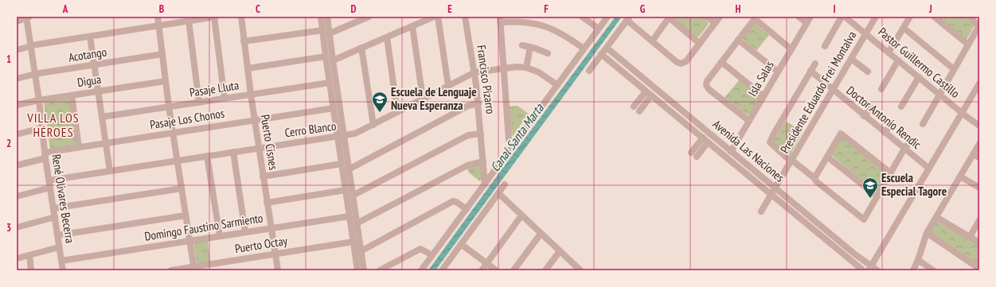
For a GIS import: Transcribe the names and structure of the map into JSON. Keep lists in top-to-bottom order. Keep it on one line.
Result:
{"streets":{"street":["Acotango","Pastor Guillermo Castillo","Isla Salas","Francisco Pizarro","Digua","Pasaje Lluta","Presidente Eduardo Frei Montalva","Doctor Antonio Rendic","Pasaje Los Chonos","Cerro Blanco","Puerto Cisnes","Avenida Las Naciones","René Olivares Becerra","Domingo Faustino Sarmiento","Puerto Octay"]},"crossings":[["Acotango","René Olivares Becerra"],["Pastor Guillermo Castillo","Presidente Eduardo Frei Montalva"],["Isla Salas","Avenida Las Naciones"],["Francisco Pizarro","Cerro Blanco"],["Digua","René Olivares Becerra"],["Pasaje Lluta","Puerto Cisnes"],["Presidente Eduardo Frei Montalva","Doctor Antonio Rendic"],["Presidente Eduardo Frei Montalva","Avenida Las Naciones"],["Pasaje Los Chonos","Puerto Cisnes"],["Pasaje Los Chonos","René Olivares Becerra"],["Cerro Blanco","Puerto Cisnes"],["Cerro Blanco","René Olivares Becerra"],["Puerto Cisnes","Domingo Faustino Sarmiento"],["Puerto Cisnes","Puerto Octay"],["René Olivares Becerra","Domingo Faustino Sarmiento"]],"districts":["VILLA LOS HÉROES"],"water":["Canal Santa Marta"],"places":{"school or university":["Escuela de Lenguaje Nueva Esperanza","Escuela Especial Tagore"]},"grid":{"columns":["A","B","C","D","E","F","G","H","I","J"],"rows":["1","2","3"]}}
